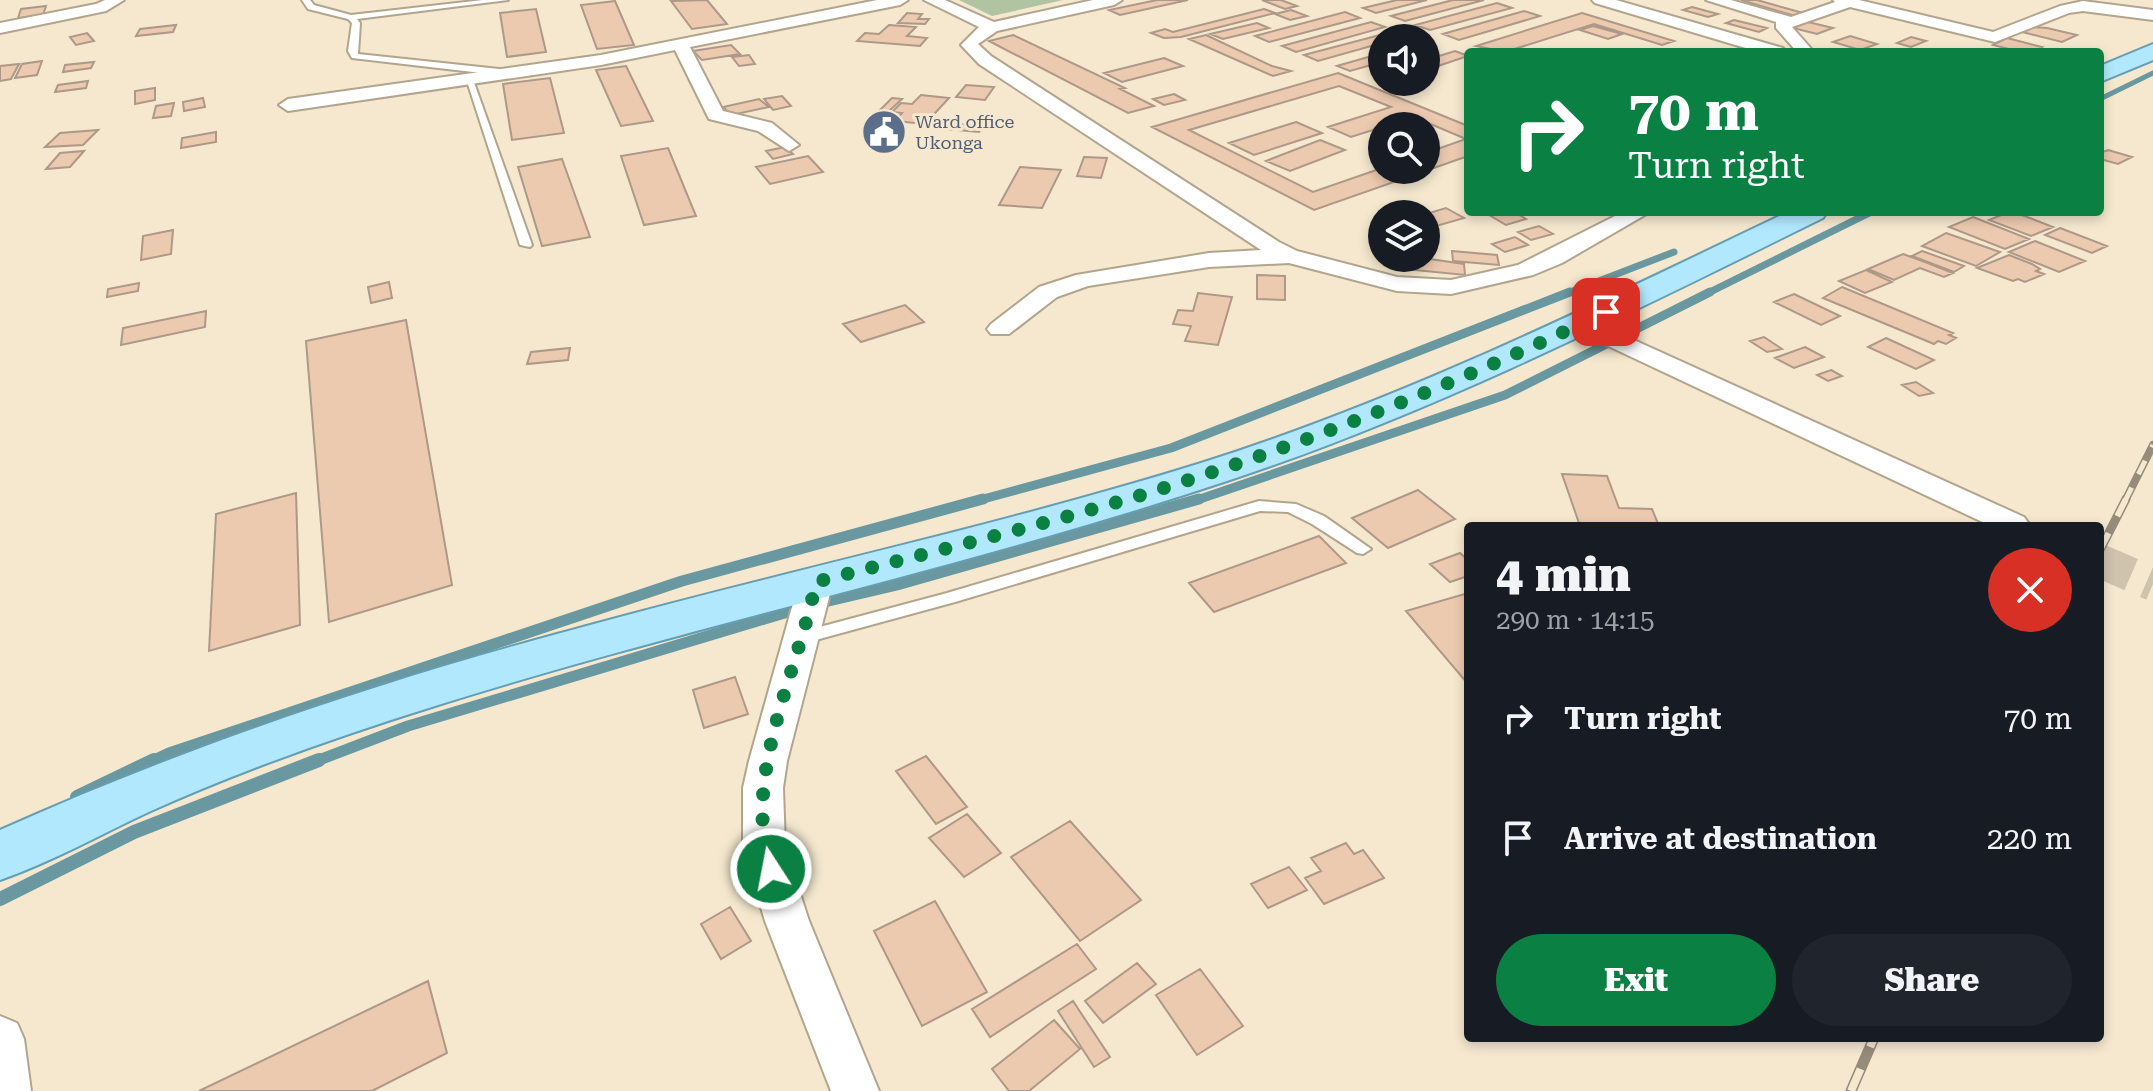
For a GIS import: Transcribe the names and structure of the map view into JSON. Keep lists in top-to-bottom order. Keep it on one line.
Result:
{"places":{"public building":["Ward office Ukonga"]},"page":{"turn":["70 m","Turn right"],"heading":["4 min","290 m · 14:15"],"list":[{"name":"Turn right","value":"70 m"},{"name":"Arrive at destination","value":"220 m"}],"buttons":["Exit","Share"]}}
